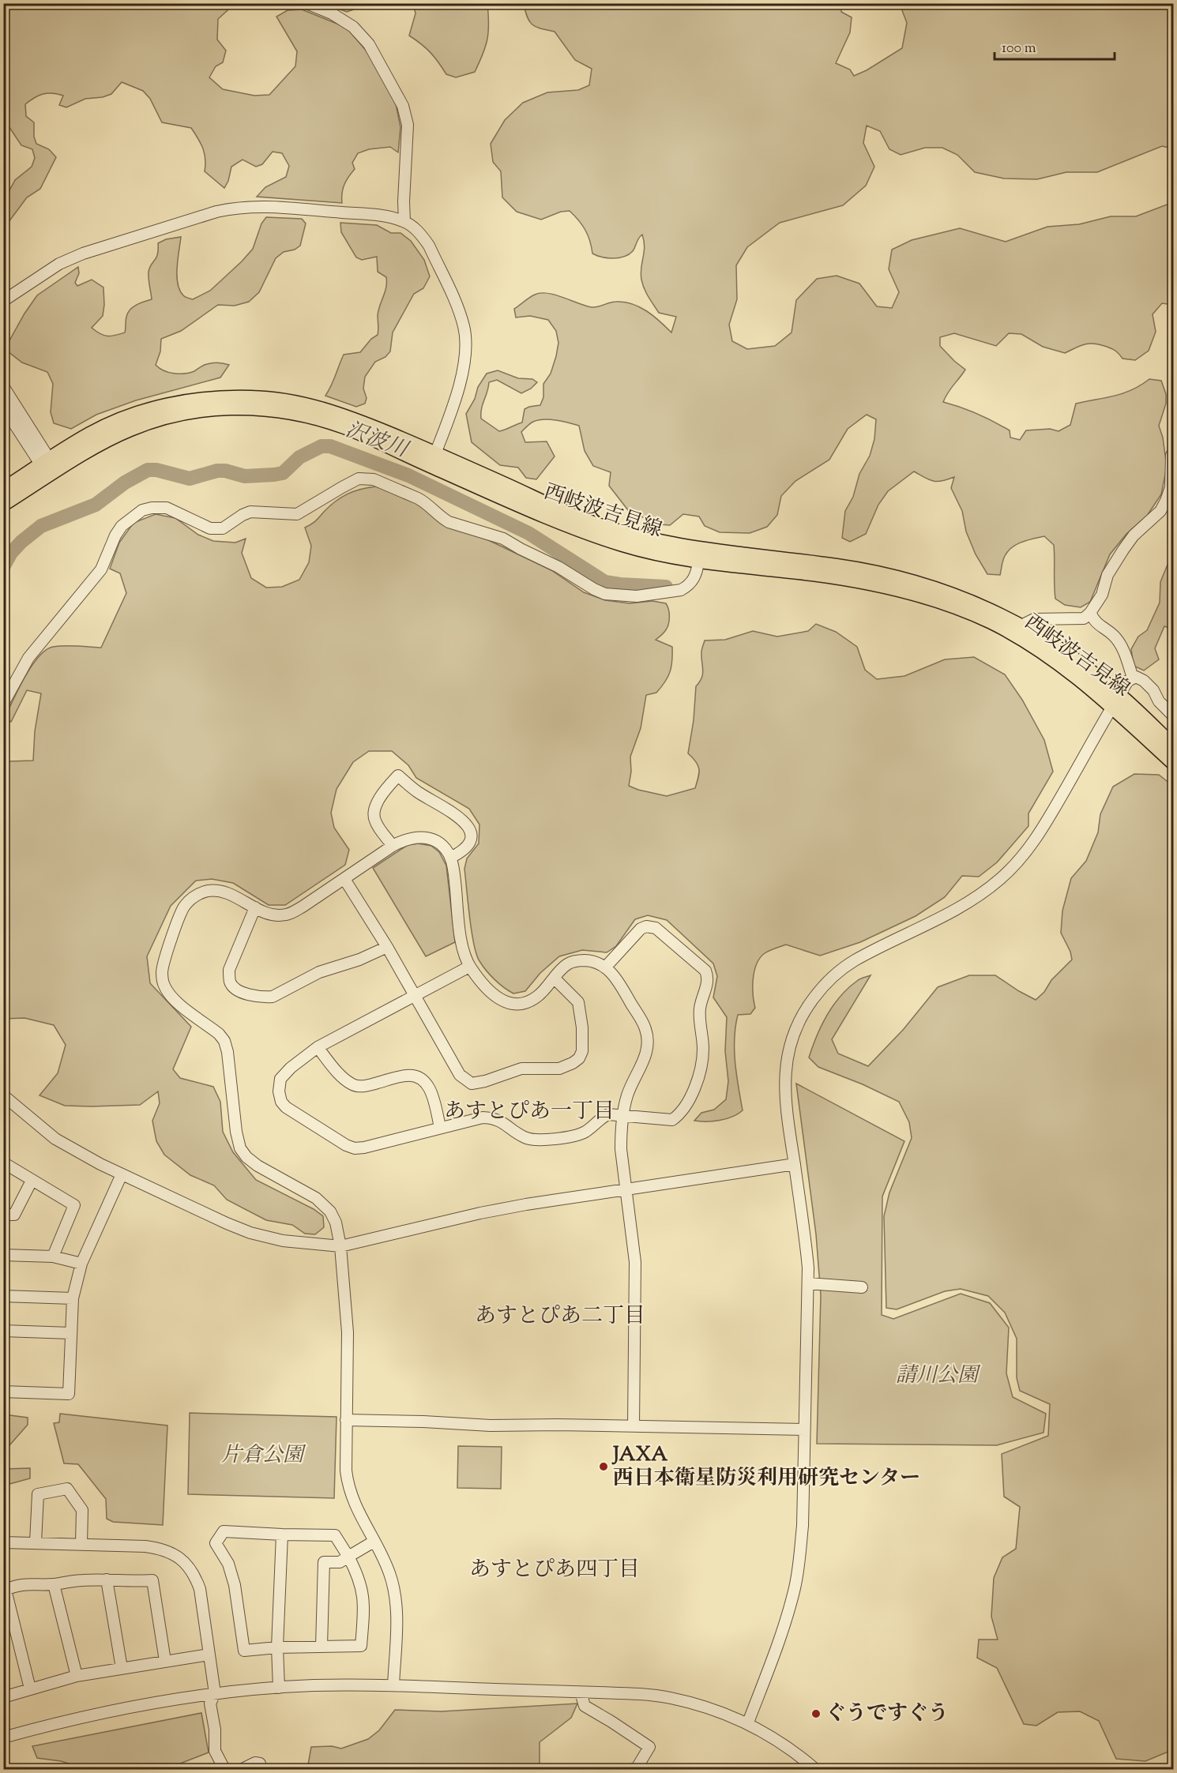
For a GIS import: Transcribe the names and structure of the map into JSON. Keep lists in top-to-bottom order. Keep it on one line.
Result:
{"streets":{"main road":["西岐波吉見線"]},"districts":["あすとぴあ一丁目","あすとぴあ二丁目","あすとぴあ四丁目"],"water":["沢波川"],"parks":["請川公園","片倉公園"],"places":["JAXA 西日本衛星防災利用研究センター","ぐうですぐう"],"scale_bar":"100 m"}
